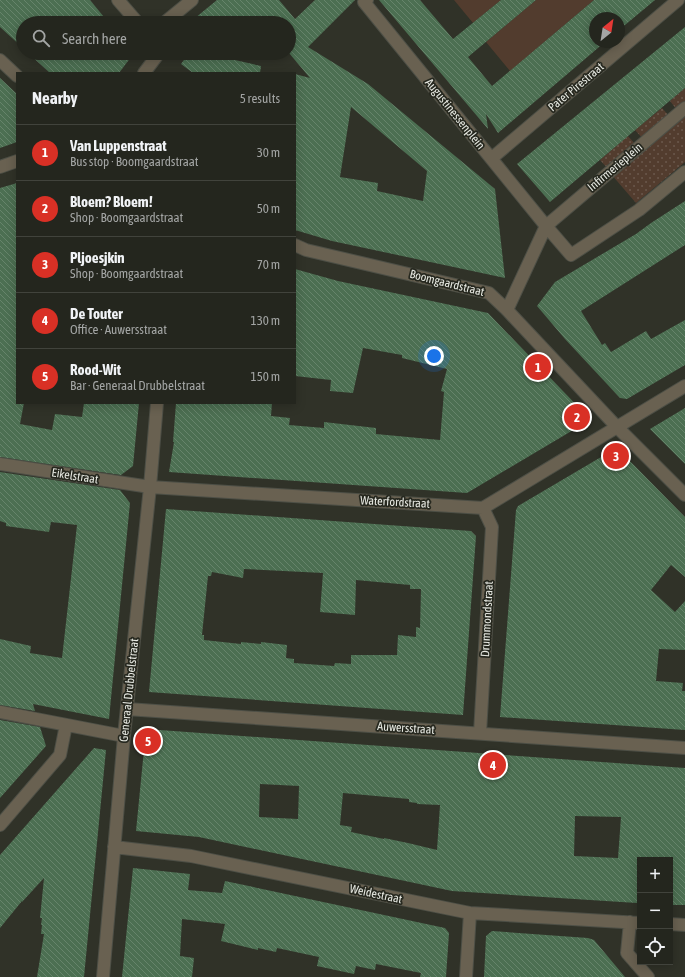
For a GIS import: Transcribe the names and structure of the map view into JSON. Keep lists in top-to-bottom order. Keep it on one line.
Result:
{"streets":{"street":["Pater Pirestraat","Augustinessenplein","Infirmerieplein","Boomgaardstraat","Eikelstraat","Waterfordstraat","Drummondstraat","Generaal Drubbelstraat","Auwersstraat","Weidestraat"]},"crossings":[["Pater Pirestraat","Augustinessenplein"],["Augustinessenplein","Infirmerieplein"],["Infirmerieplein","Boomgaardstraat"],["Eikelstraat","Waterfordstraat"],["Eikelstraat","Generaal Drubbelstraat"],["Waterfordstraat","Drummondstraat"],["Waterfordstraat","Generaal Drubbelstraat"],["Drummondstraat","Auwersstraat"],["Generaal Drubbelstraat","Auwersstraat"],["Generaal Drubbelstraat","Weidestraat"]],"north":"top right","page":{"search":"Search here","heading":["Nearby","5 results"],"list":[{"mark":"1","name":"Van Luppenstraat","note":"Bus stop · Boomgaardstraat","value":"30 m"},{"mark":"2","name":"Bloem? Bloem!","note":"Shop · Boomgaardstraat","value":"50 m"},{"mark":"3","name":"Pljoesjkin","note":"Shop · Boomgaardstraat","value":"70 m"},{"mark":"4","name":"De Touter","note":"Office · Auwersstraat","value":"130 m"},{"mark":"5","name":"Rood-Wit","note":"Bar · Generaal Drubbelstraat","value":"150 m"}],"pins":["1","2","3","5","4"],"map_buttons":["+","−"]}}
